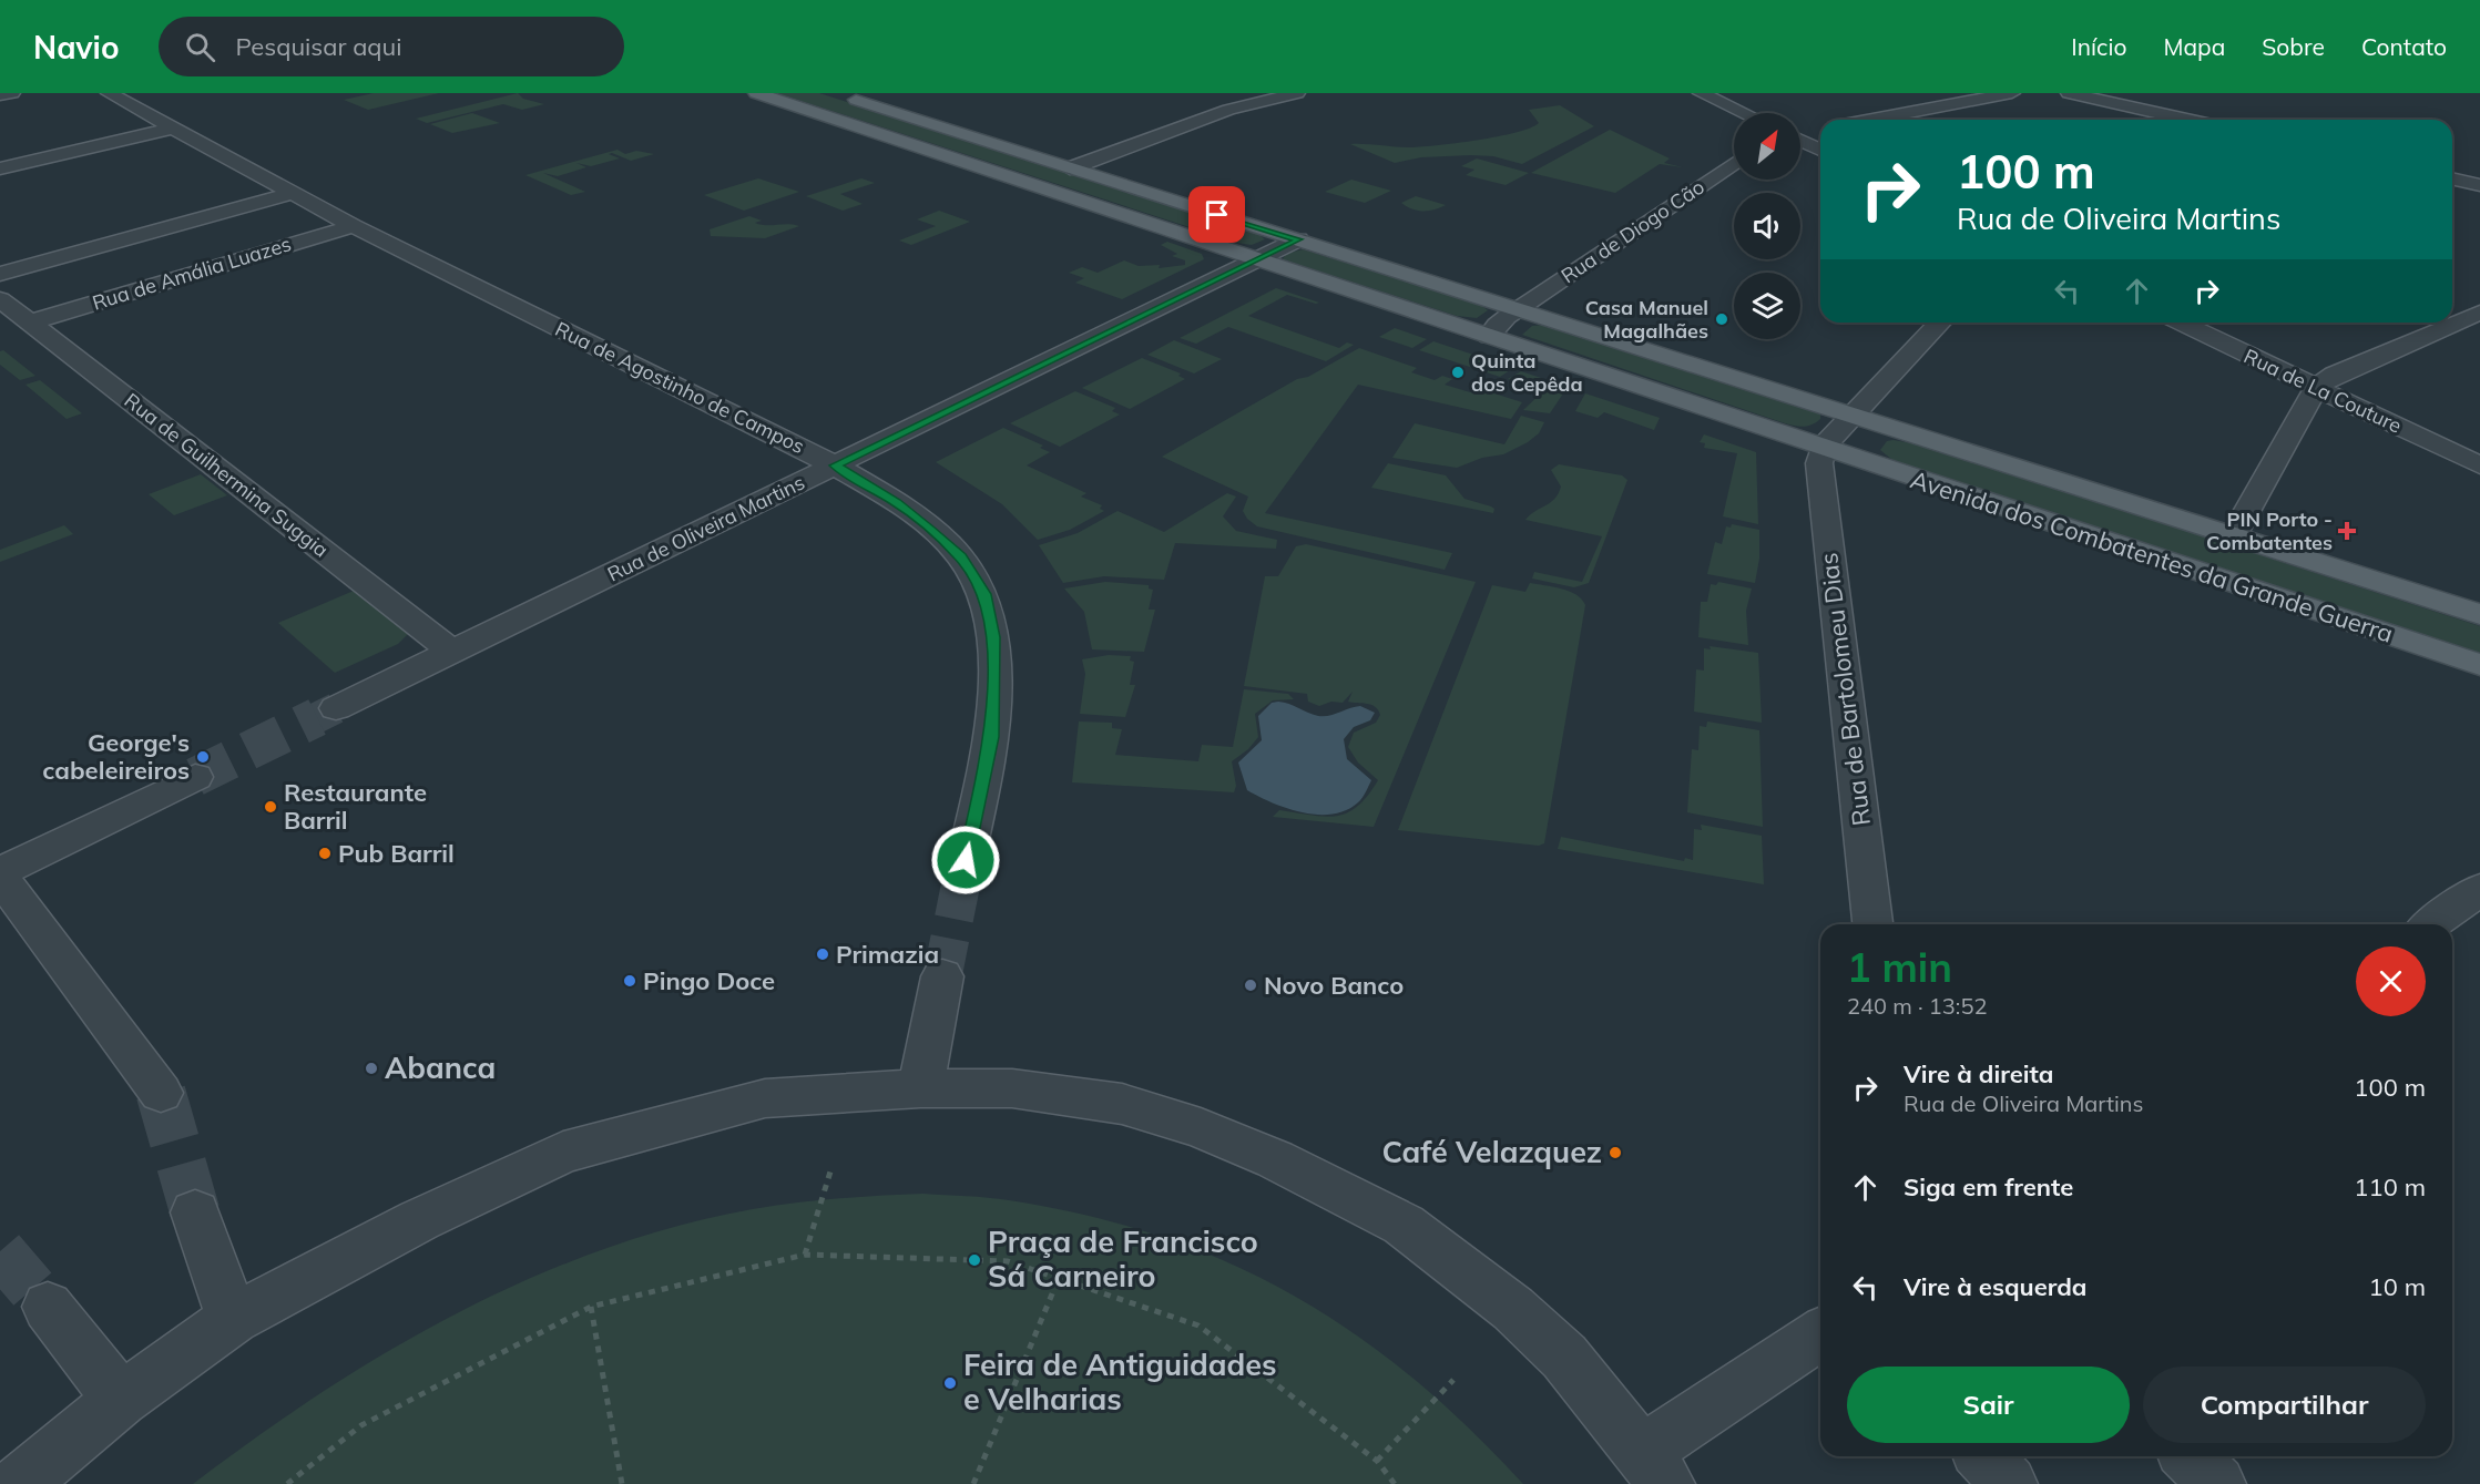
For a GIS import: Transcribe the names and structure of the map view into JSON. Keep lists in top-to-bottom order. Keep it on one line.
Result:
{"streets":{"main road":["Avenida dos Combatentes da Grande Guerra"],"street":["Rua de Diogo Cão","Rua de Amália Luazes","Rua de Agostinho de Campos","Rua de La Couture","Rua de Guilhermina Suggia","Rua de Oliveira Martins","Rua de Bartolomeu Dias"]},"crossings":[["Rua de Diogo Cão","Avenida dos Combatentes da Grande Guerra"],["Rua de Amália Luazes","Rua de Agostinho de Campos"],["Rua de Amália Luazes","Rua de Guilhermina Suggia"],["Rua de Agostinho de Campos","Rua de Oliveira Martins"],["Rua de Guilhermina Suggia","Rua de Oliveira Martins"],["Rua de Oliveira Martins","Avenida dos Combatentes da Grande Guerra"],["Avenida dos Combatentes da Grande Guerra","Rua de Bartolomeu Dias"]],"places":{"other":["Casa Manuel Magalhães","Quinta dos Cepêda","George's cabeleireiros","Restaurante Barril","Pub Barril","Primazia","Pingo Doce","Novo Banco","Abanca","Café Velazquez","Praça de Francisco Sá Carneiro","Feira de Antiguidades e Velharias"],"health":["PIN Porto - Combatentes"]},"north":"top right","page":{"header":"Navio","search":"Pesquisar aqui","nav":["Início","Mapa","Sobre","Contato"],"turn":["100 m","Rua de Oliveira Martins"],"heading":["1 min","240 m · 13:52"],"list":[{"name":"Vire à direita","note":"Rua de Oliveira Martins","value":"100 m"},{"name":"Siga em frente","value":"110 m"},{"name":"Vire à esquerda","value":"10 m"}],"buttons":["Sair","Compartilhar"]}}
